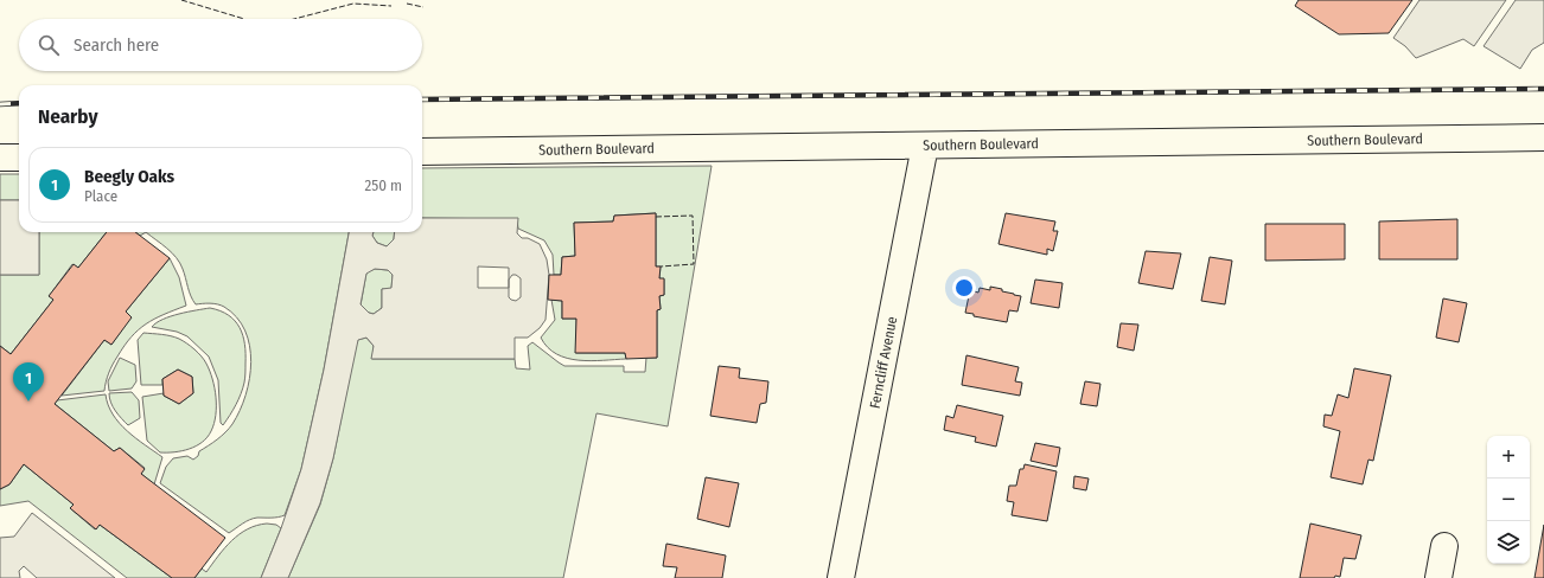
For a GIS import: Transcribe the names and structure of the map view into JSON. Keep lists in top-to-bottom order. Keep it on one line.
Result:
{"streets":{"street":["Southern Boulevard","Ferncliff Avenue"]},"crossings":[["Southern Boulevard","Ferncliff Avenue"]],"page":{"search":"Search here","heading":"Nearby","list":[{"mark":"1","name":"Beegly Oaks","note":"Place","value":"250 m"}],"pins":"1","map_buttons":["+","−"]}}
